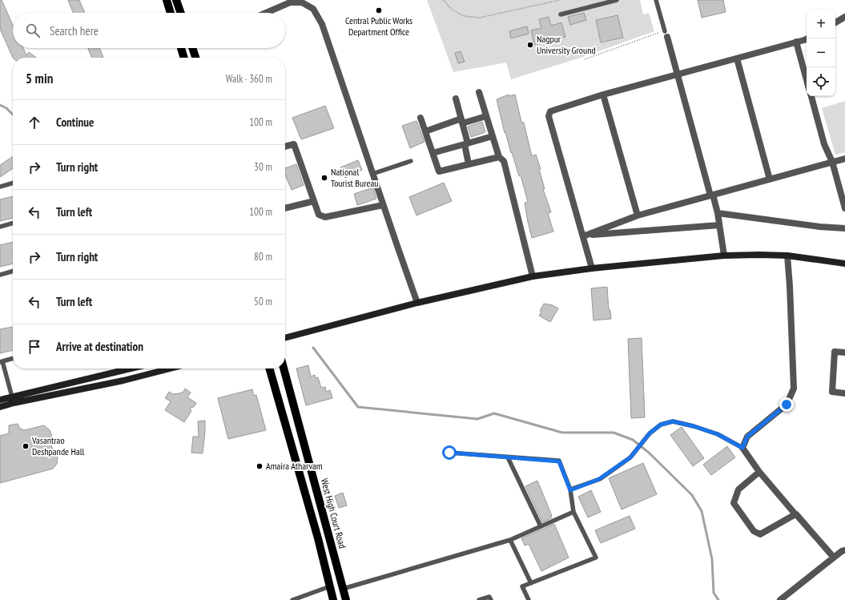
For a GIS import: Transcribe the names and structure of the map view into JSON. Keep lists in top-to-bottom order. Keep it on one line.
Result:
{"streets":{"main road":["West High Court Road"]},"places":["Central Public Works Department Office","Nagpur University Ground","National Tourist Bureau","Vasantrao Deshpande Hall","Amaira Atharvam"],"page":{"map_buttons":["+","−"],"search":"Search here","heading":["5 min","Walk · 360 m"],"list":[["Continue","100 m"],["Turn right","30 m"],["Turn left","100 m"],["Turn right","80 m"],["Turn left","50 m"],"Arrive at destination"]}}
